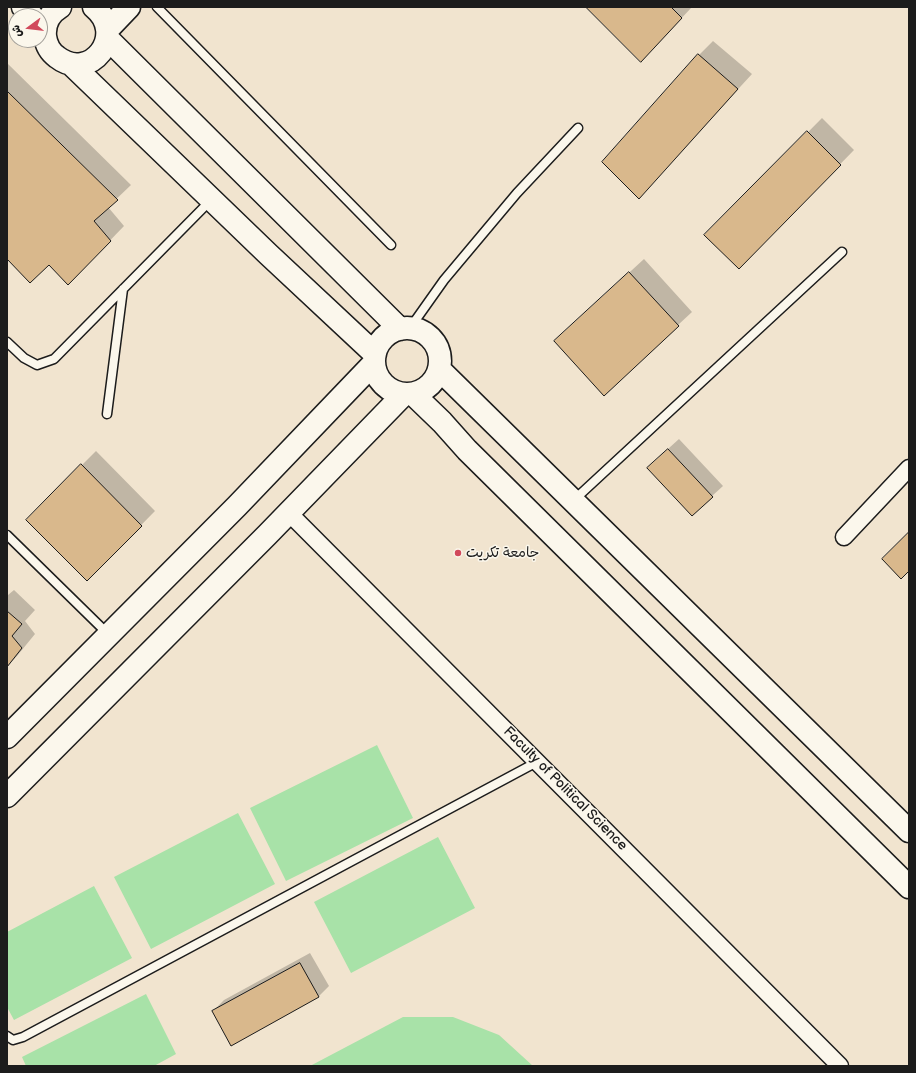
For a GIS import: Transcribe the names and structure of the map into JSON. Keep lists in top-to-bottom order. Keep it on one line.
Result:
{"streets":{"street":["Faculty of Political Science"]},"places":["جامعة تكريت"],"north":"left"}
